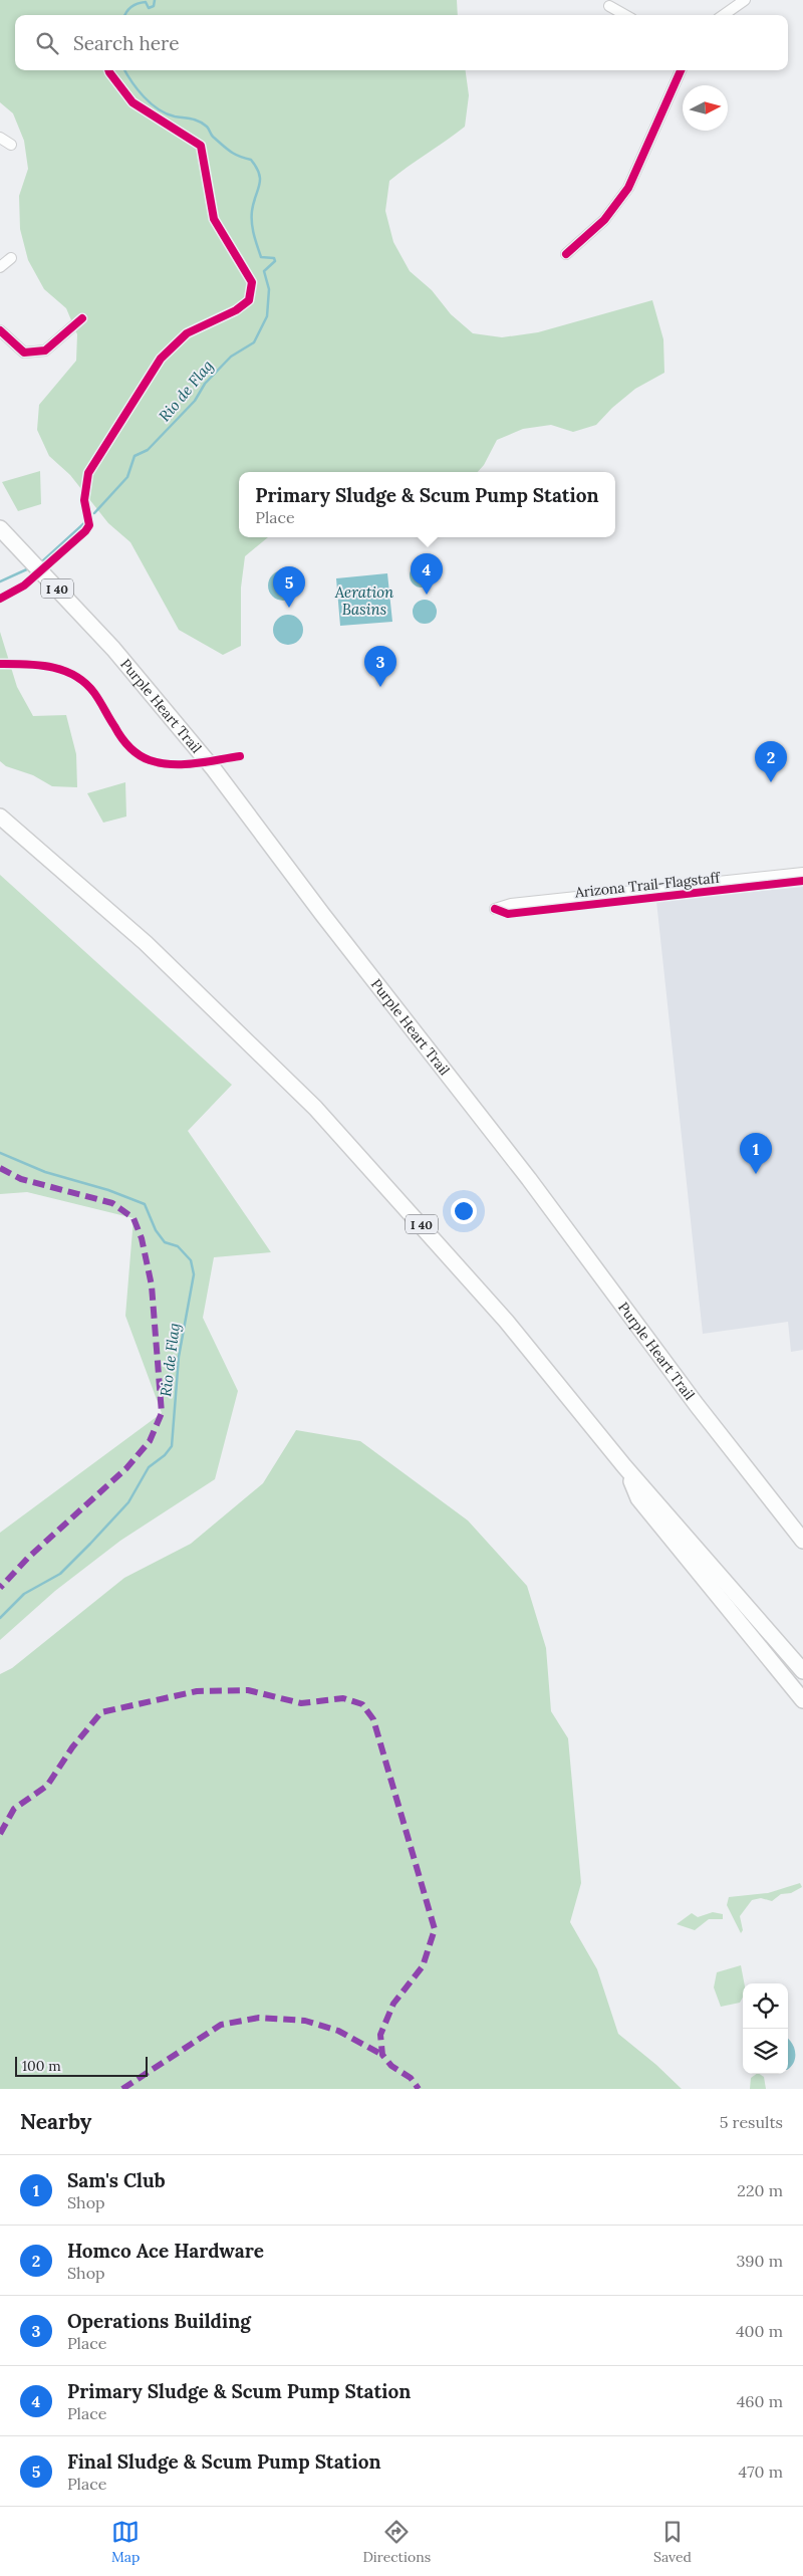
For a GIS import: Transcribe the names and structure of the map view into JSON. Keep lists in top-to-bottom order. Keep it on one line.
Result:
{"streets":{"highway":["I 40","Purple Heart Trail"],"cycle path":["Arizona Trail-Flagstaff"]},"water":["Rio de Flag","Aeration Basins"],"scale_bar":"100 m","north":"right","page":{"search":"Search here","popup":["Primary Sludge & Scum Pump Station","Place"],"pins":["4","5","3","2","1"],"scale":"100 m","heading":["Nearby","5 results"],"list":[{"mark":"1","name":"Sam's Club","note":"Shop","value":"220 m"},{"mark":"2","name":"Homco Ace Hardware","note":"Shop","value":"390 m"},{"mark":"3","name":"Operations Building","note":"Place","value":"400 m"},{"mark":"4","name":"Primary Sludge & Scum Pump Station","note":"Place","value":"460 m"},{"mark":"5","name":"Final Sludge & Scum Pump Station","note":"Place","value":"470 m"}],"nav":["Map","Directions","Saved"]}}
